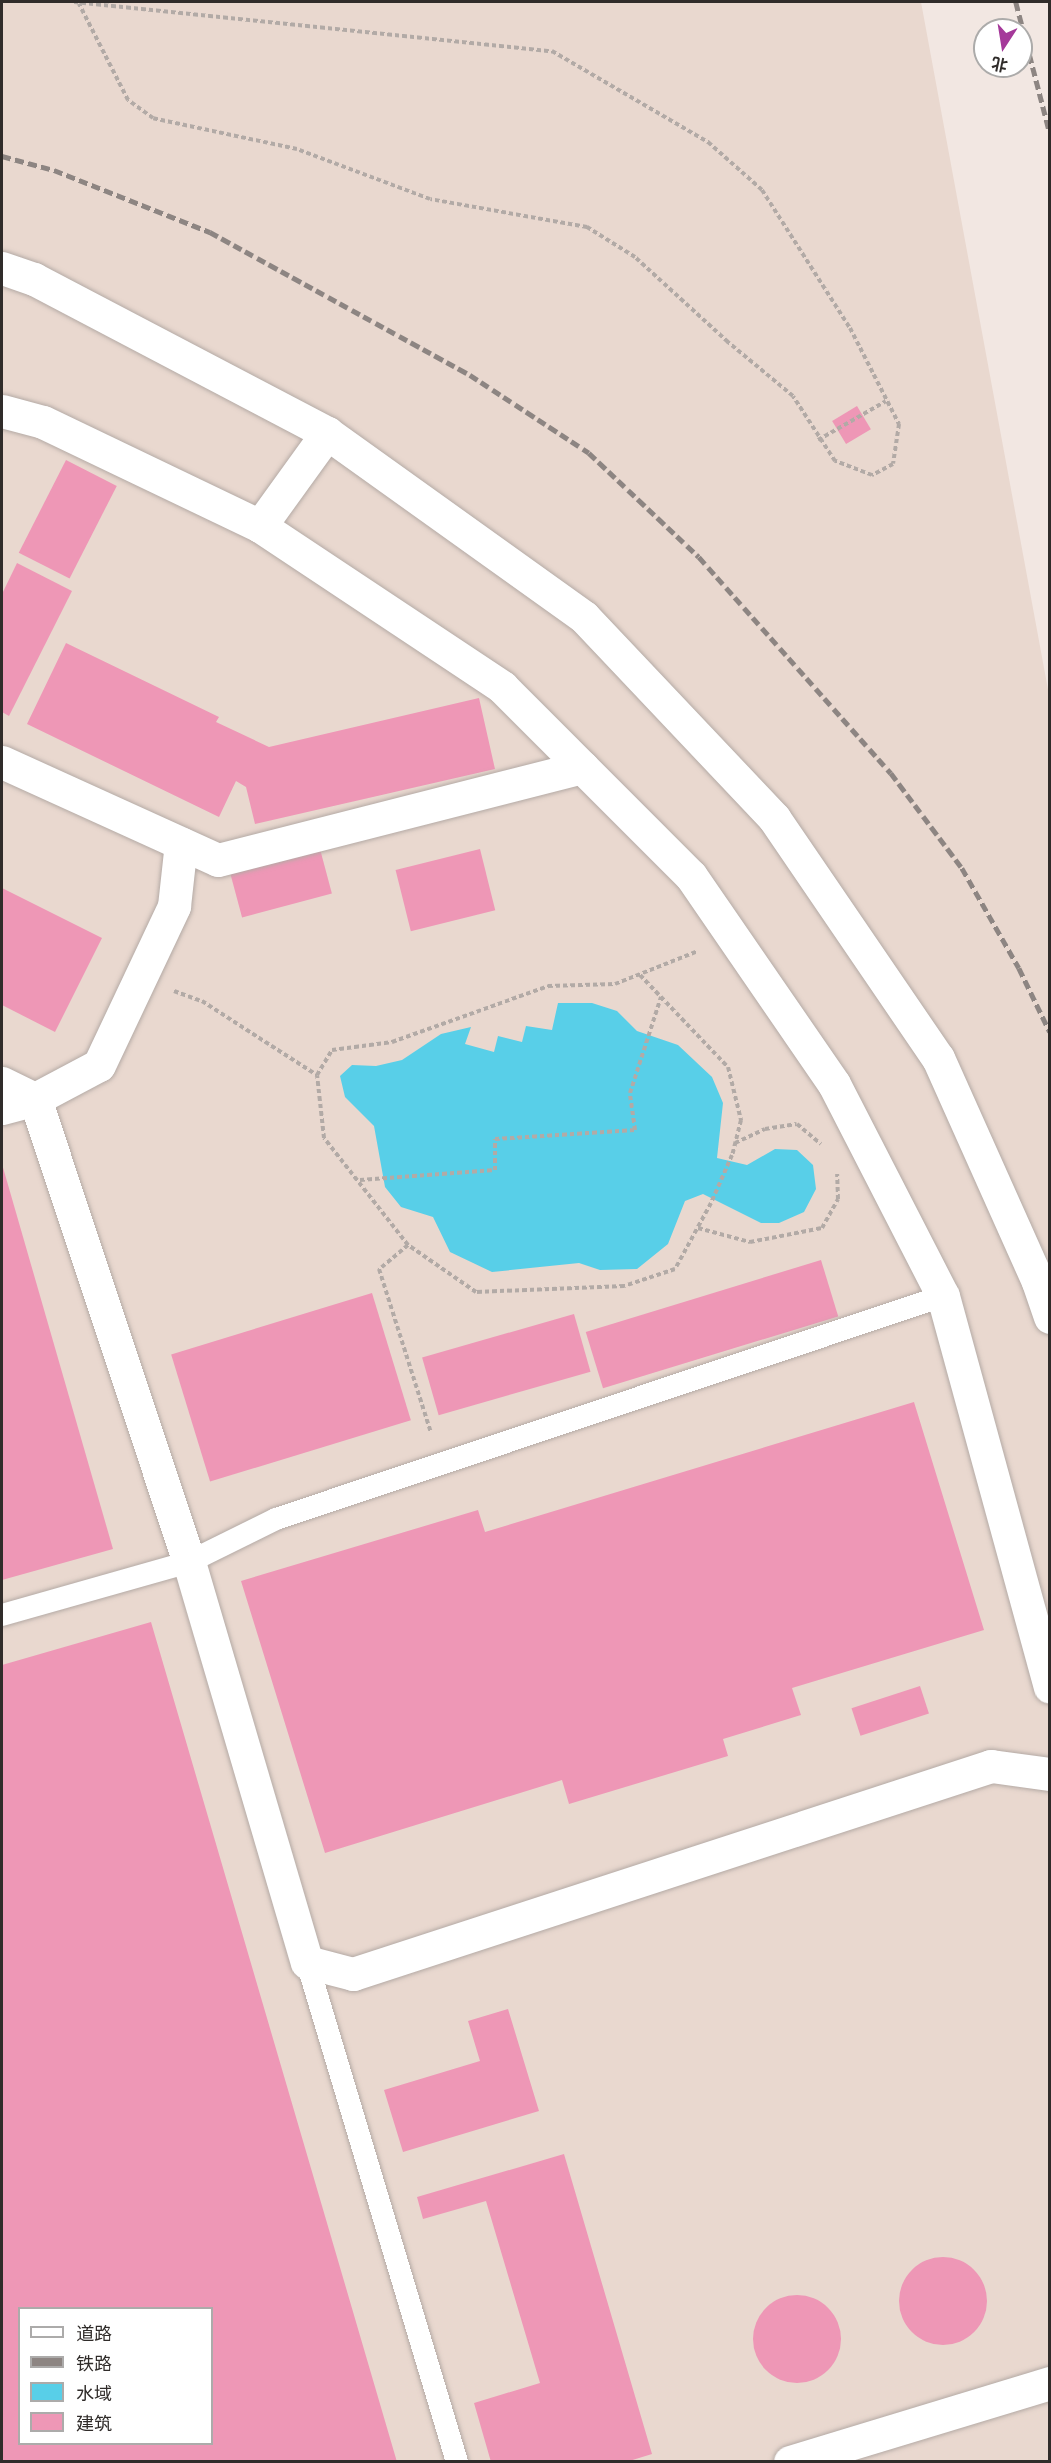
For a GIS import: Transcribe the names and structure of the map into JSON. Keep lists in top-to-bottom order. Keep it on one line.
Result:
{"legend":["道路","铁路","水域","建筑"],"north":"bottom"}
